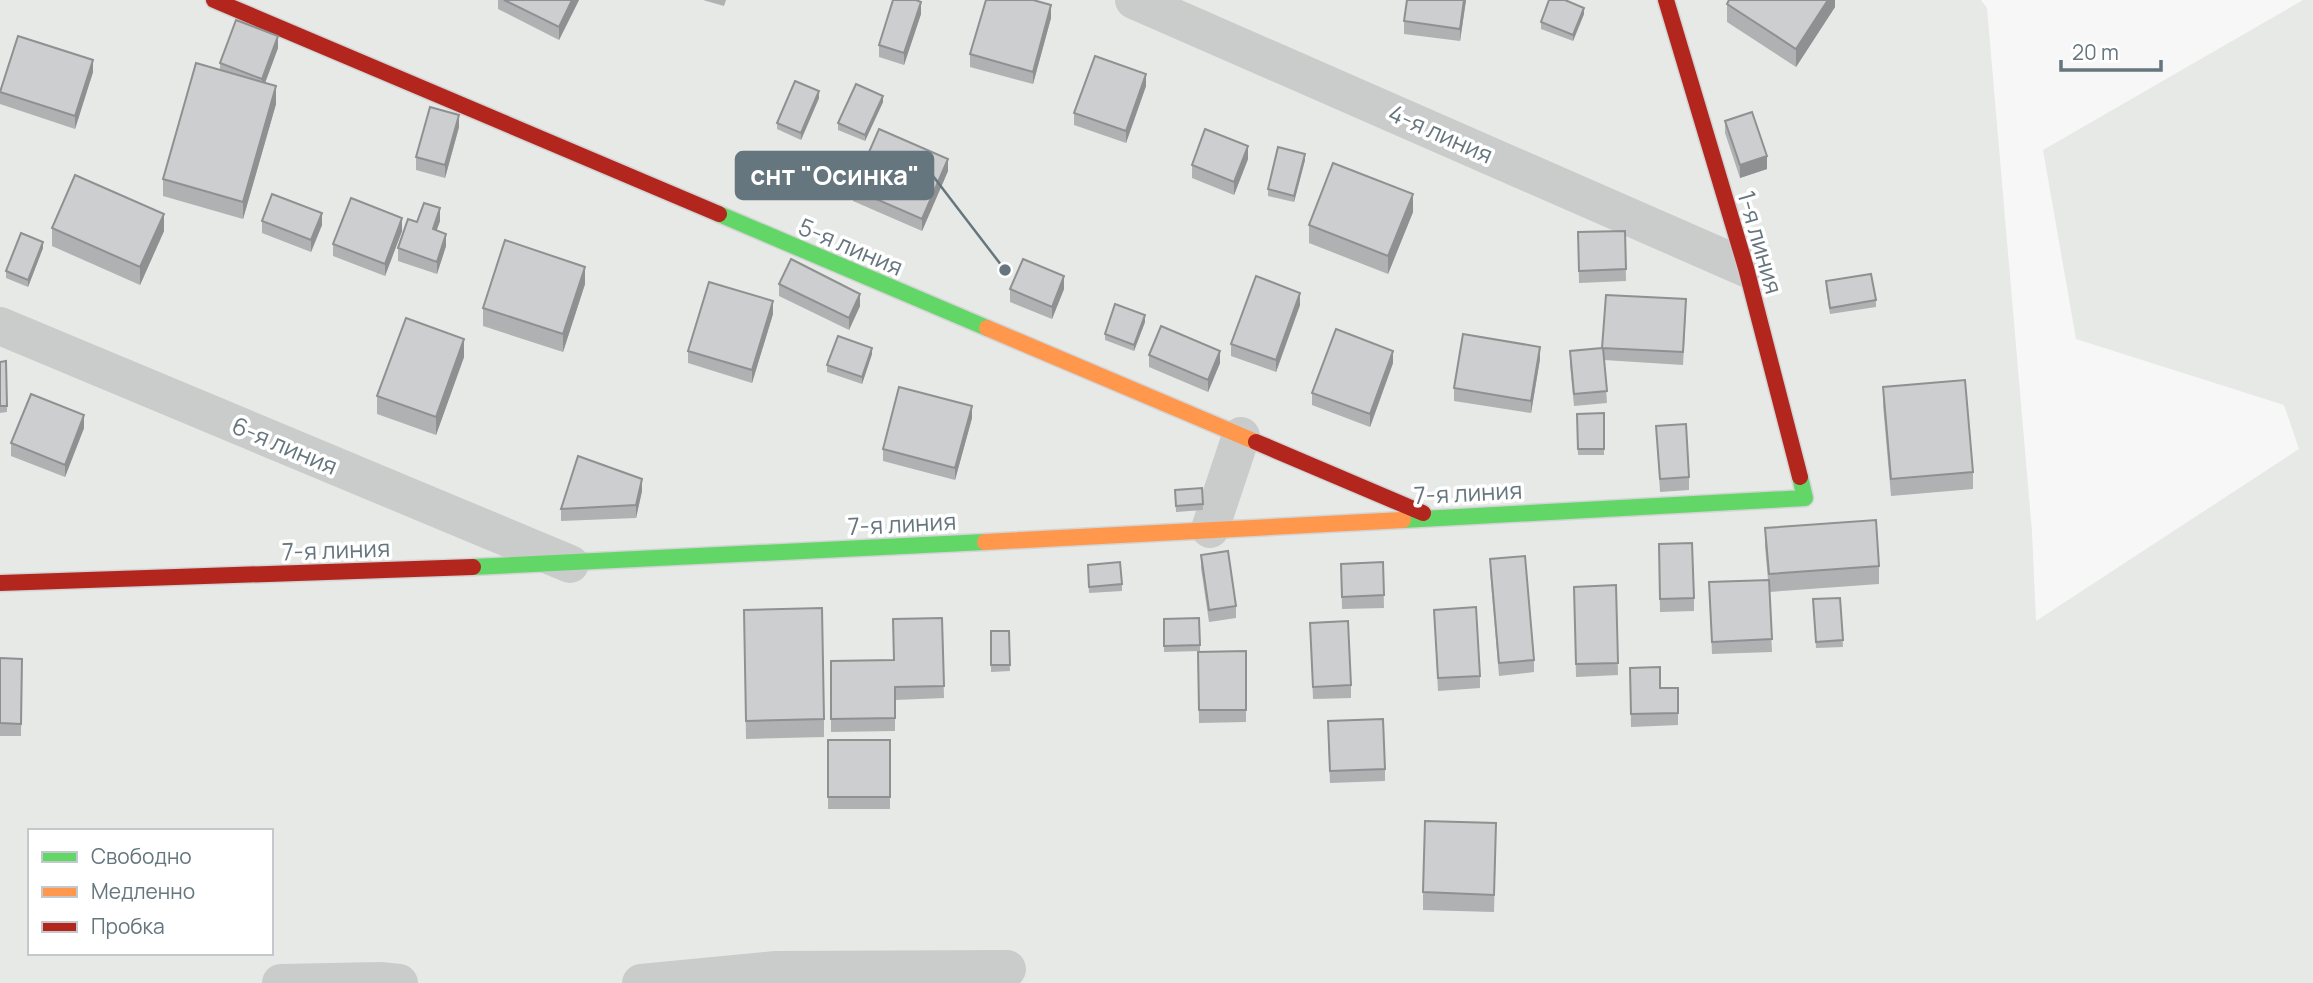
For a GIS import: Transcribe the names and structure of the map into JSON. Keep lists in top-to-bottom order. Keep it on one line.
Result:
{"streets":{"street":["4-я линия","1-я линия","5-я линия","6-я линия","7-я линия"]},"crossings":[["4-я линия","1-я линия"],["1-я линия","7-я линия"],["5-я линия","7-я линия"],["6-я линия","7-я линия"]],"places":["снт \"Осинка\""],"legend":["Свободно","Медленно","Пробка"],"scale_bar":"20 m"}
